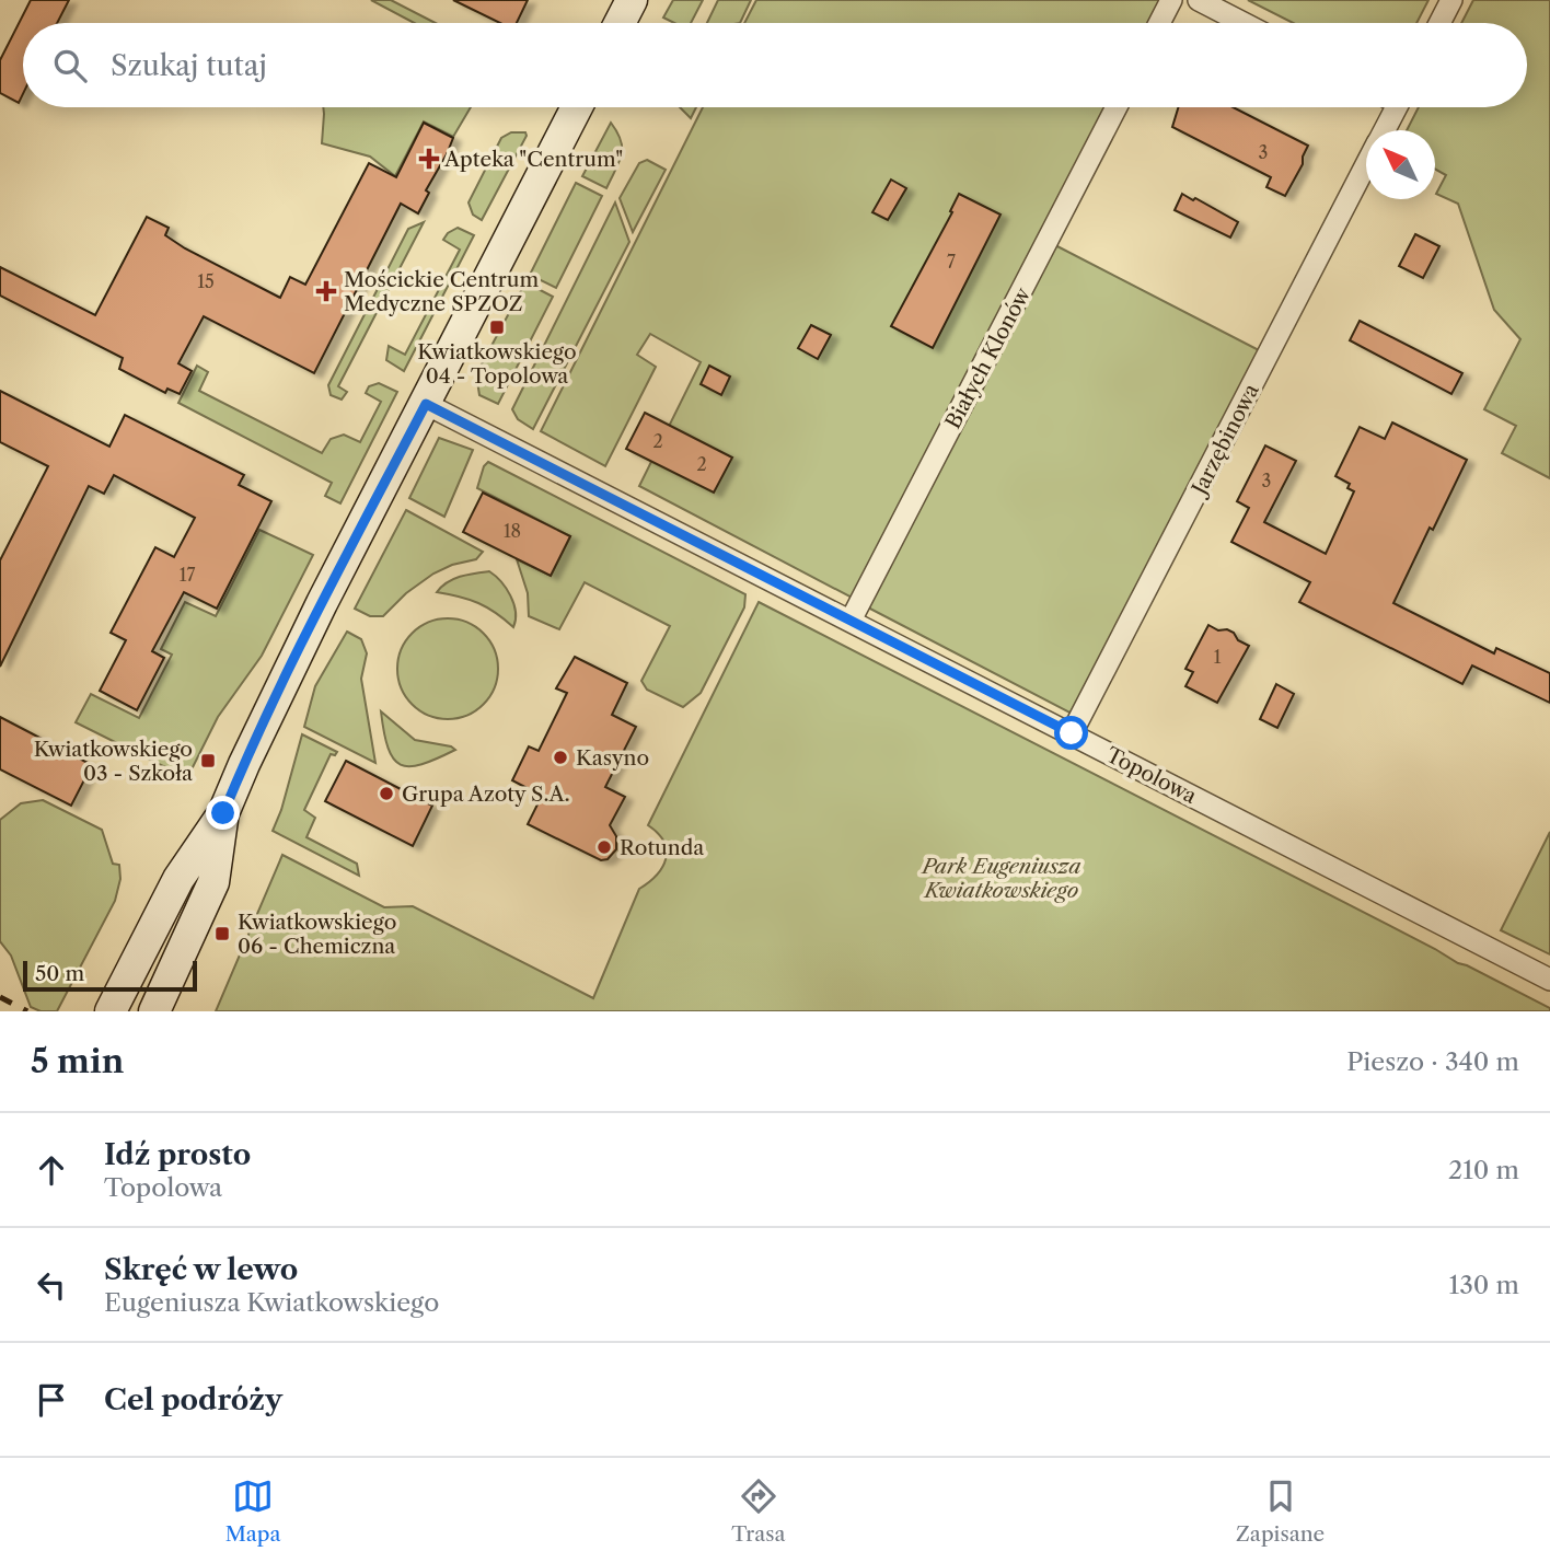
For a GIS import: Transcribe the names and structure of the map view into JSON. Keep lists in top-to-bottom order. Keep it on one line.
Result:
{"streets":{"street":["Białych Klonów","Jarzębinowa","Topolowa"]},"crossings":[["Białych Klonów","Topolowa"],["Jarzębinowa","Topolowa"]],"parks":["Park Eugeniusza Kwiatkowskiego"],"places":{"health":["Apteka \"Centrum\"","Mościckie Centrum Medyczne SPZOZ"],"transit":["Kwiatkowskiego 04 - Topolowa","Kwiatkowskiego 03 - Szkoła","Kwiatkowskiego 06 - Chemiczna"],"other":["Kasyno","Grupa Azoty S.A.","Rotunda"]},"house_numbers":["3","7","15","2","2","3","18","17","1"],"scale_bar":"50 m","north":"top left","page":{"search":"Szukaj tutaj","scale":"50 m","heading":["5 min","Pieszo · 340 m"],"list":[["Idź prosto","Topolowa","210 m"],["Skręć w lewo","Eugeniusza Kwiatkowskiego","130 m"],"Cel podróży"],"nav":["Mapa","Trasa","Zapisane"]}}
